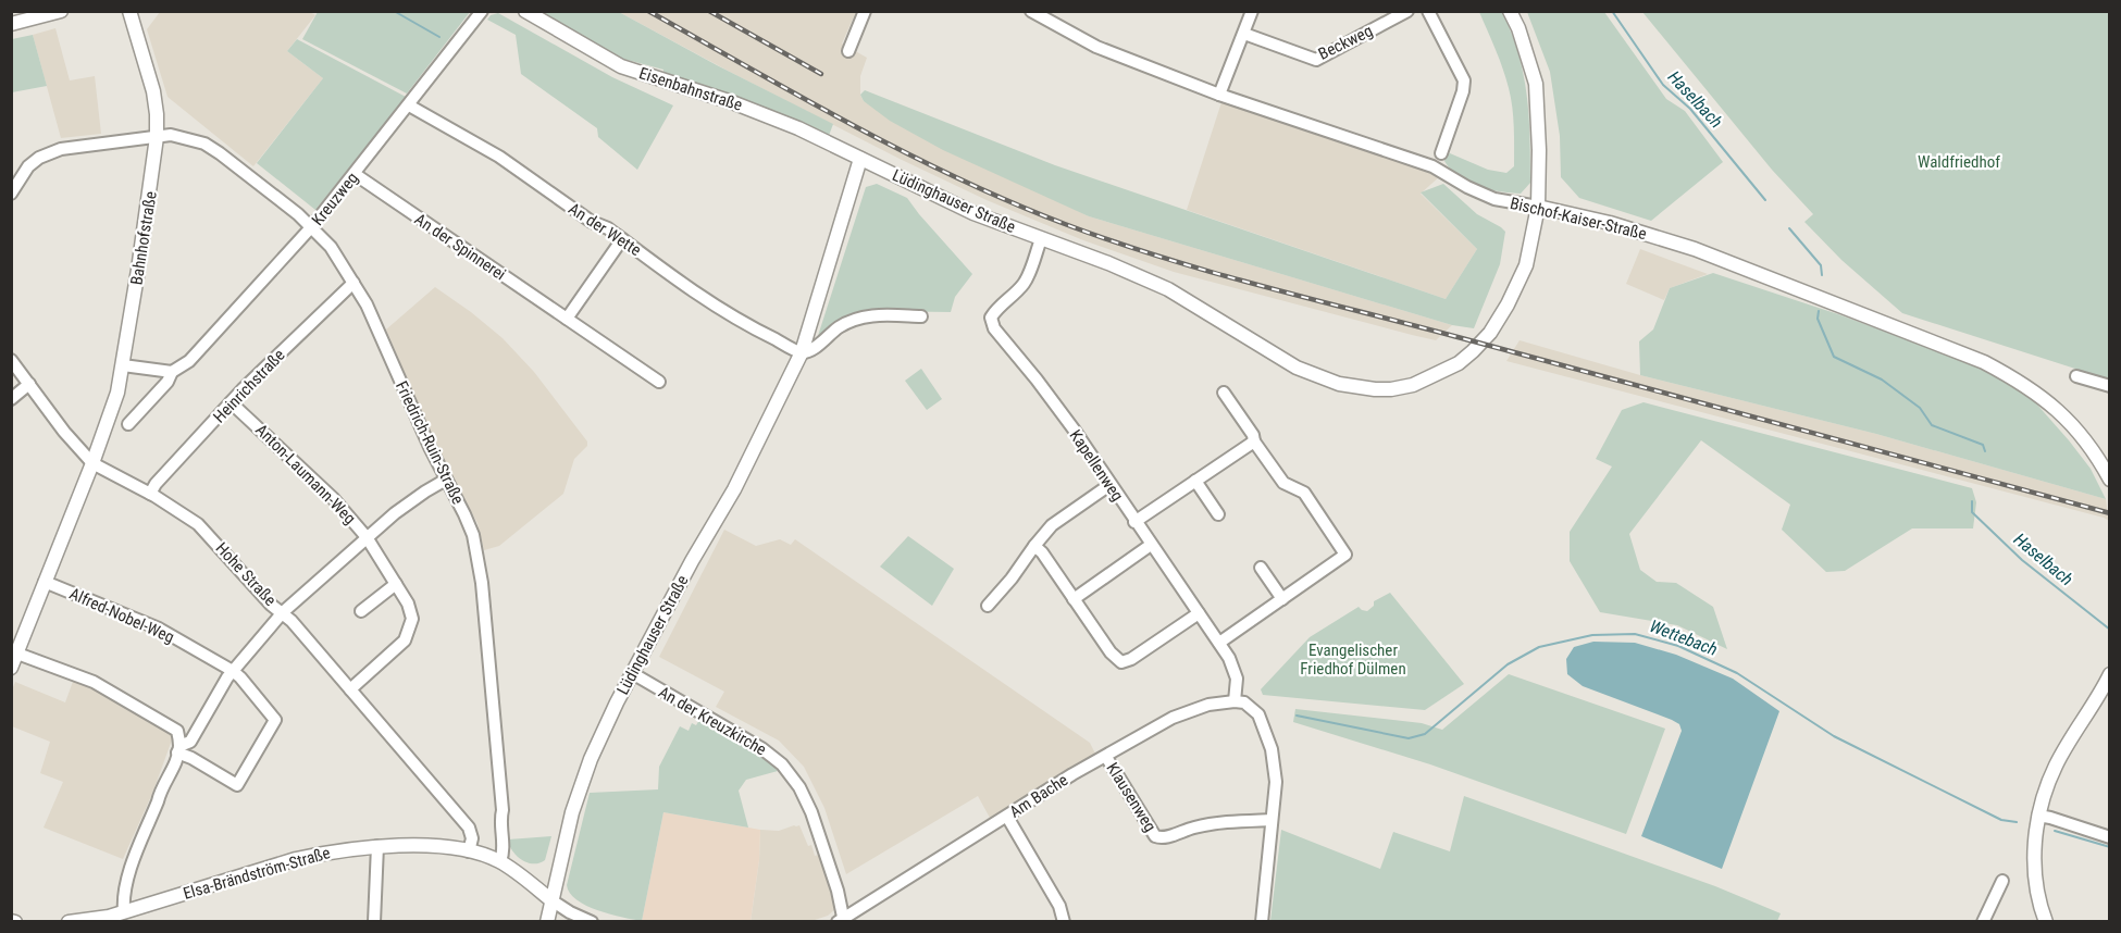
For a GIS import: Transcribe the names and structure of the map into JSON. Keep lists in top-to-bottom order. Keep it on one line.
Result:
{"streets":{"street":["Beckweg","Eisenbahnstraße","Kreuzweg","Lüdinghauser Straße","Bischof-Kaiser-Straße","An der Wette","Bahnhofstraße","An der Spinnerei","Heinrichstraße","Friedrich-Ruin-Straße","Kapellenweg","Anton-Laumann-Weg","Hohe Straße","Alfred-Nobel-Weg","An der Kreuzkirche","Am Bache","Klausenweg","Elsa-Brändström-Straße"]},"crossings":[["Eisenbahnstraße","Lüdinghauser Straße"],["Kreuzweg","An der Wette"],["Kreuzweg","An der Spinnerei"],["Kreuzweg","Friedrich-Ruin-Straße"],["Lüdinghauser Straße","Bischof-Kaiser-Straße"],["Lüdinghauser Straße","An der Wette"],["Lüdinghauser Straße","Kapellenweg"],["Lüdinghauser Straße","An der Kreuzkirche"],["Lüdinghauser Straße","Elsa-Brändström-Straße"],["Bahnhofstraße","Friedrich-Ruin-Straße"],["Bahnhofstraße","Hohe Straße"],["Heinrichstraße","Friedrich-Ruin-Straße"],["Heinrichstraße","Anton-Laumann-Weg"],["Heinrichstraße","Hohe Straße"],["Friedrich-Ruin-Straße","Elsa-Brändström-Straße"],["Kapellenweg","Am Bache"],["Anton-Laumann-Weg","Hohe Straße"],["Hohe Straße","Elsa-Brändström-Straße"],["An der Kreuzkirche","Am Bache"],["Am Bache","Klausenweg"]],"water":["Haselbach","Wettebach"],"parks":["Waldfriedhof","Evangelischer Friedhof Dülmen"]}
